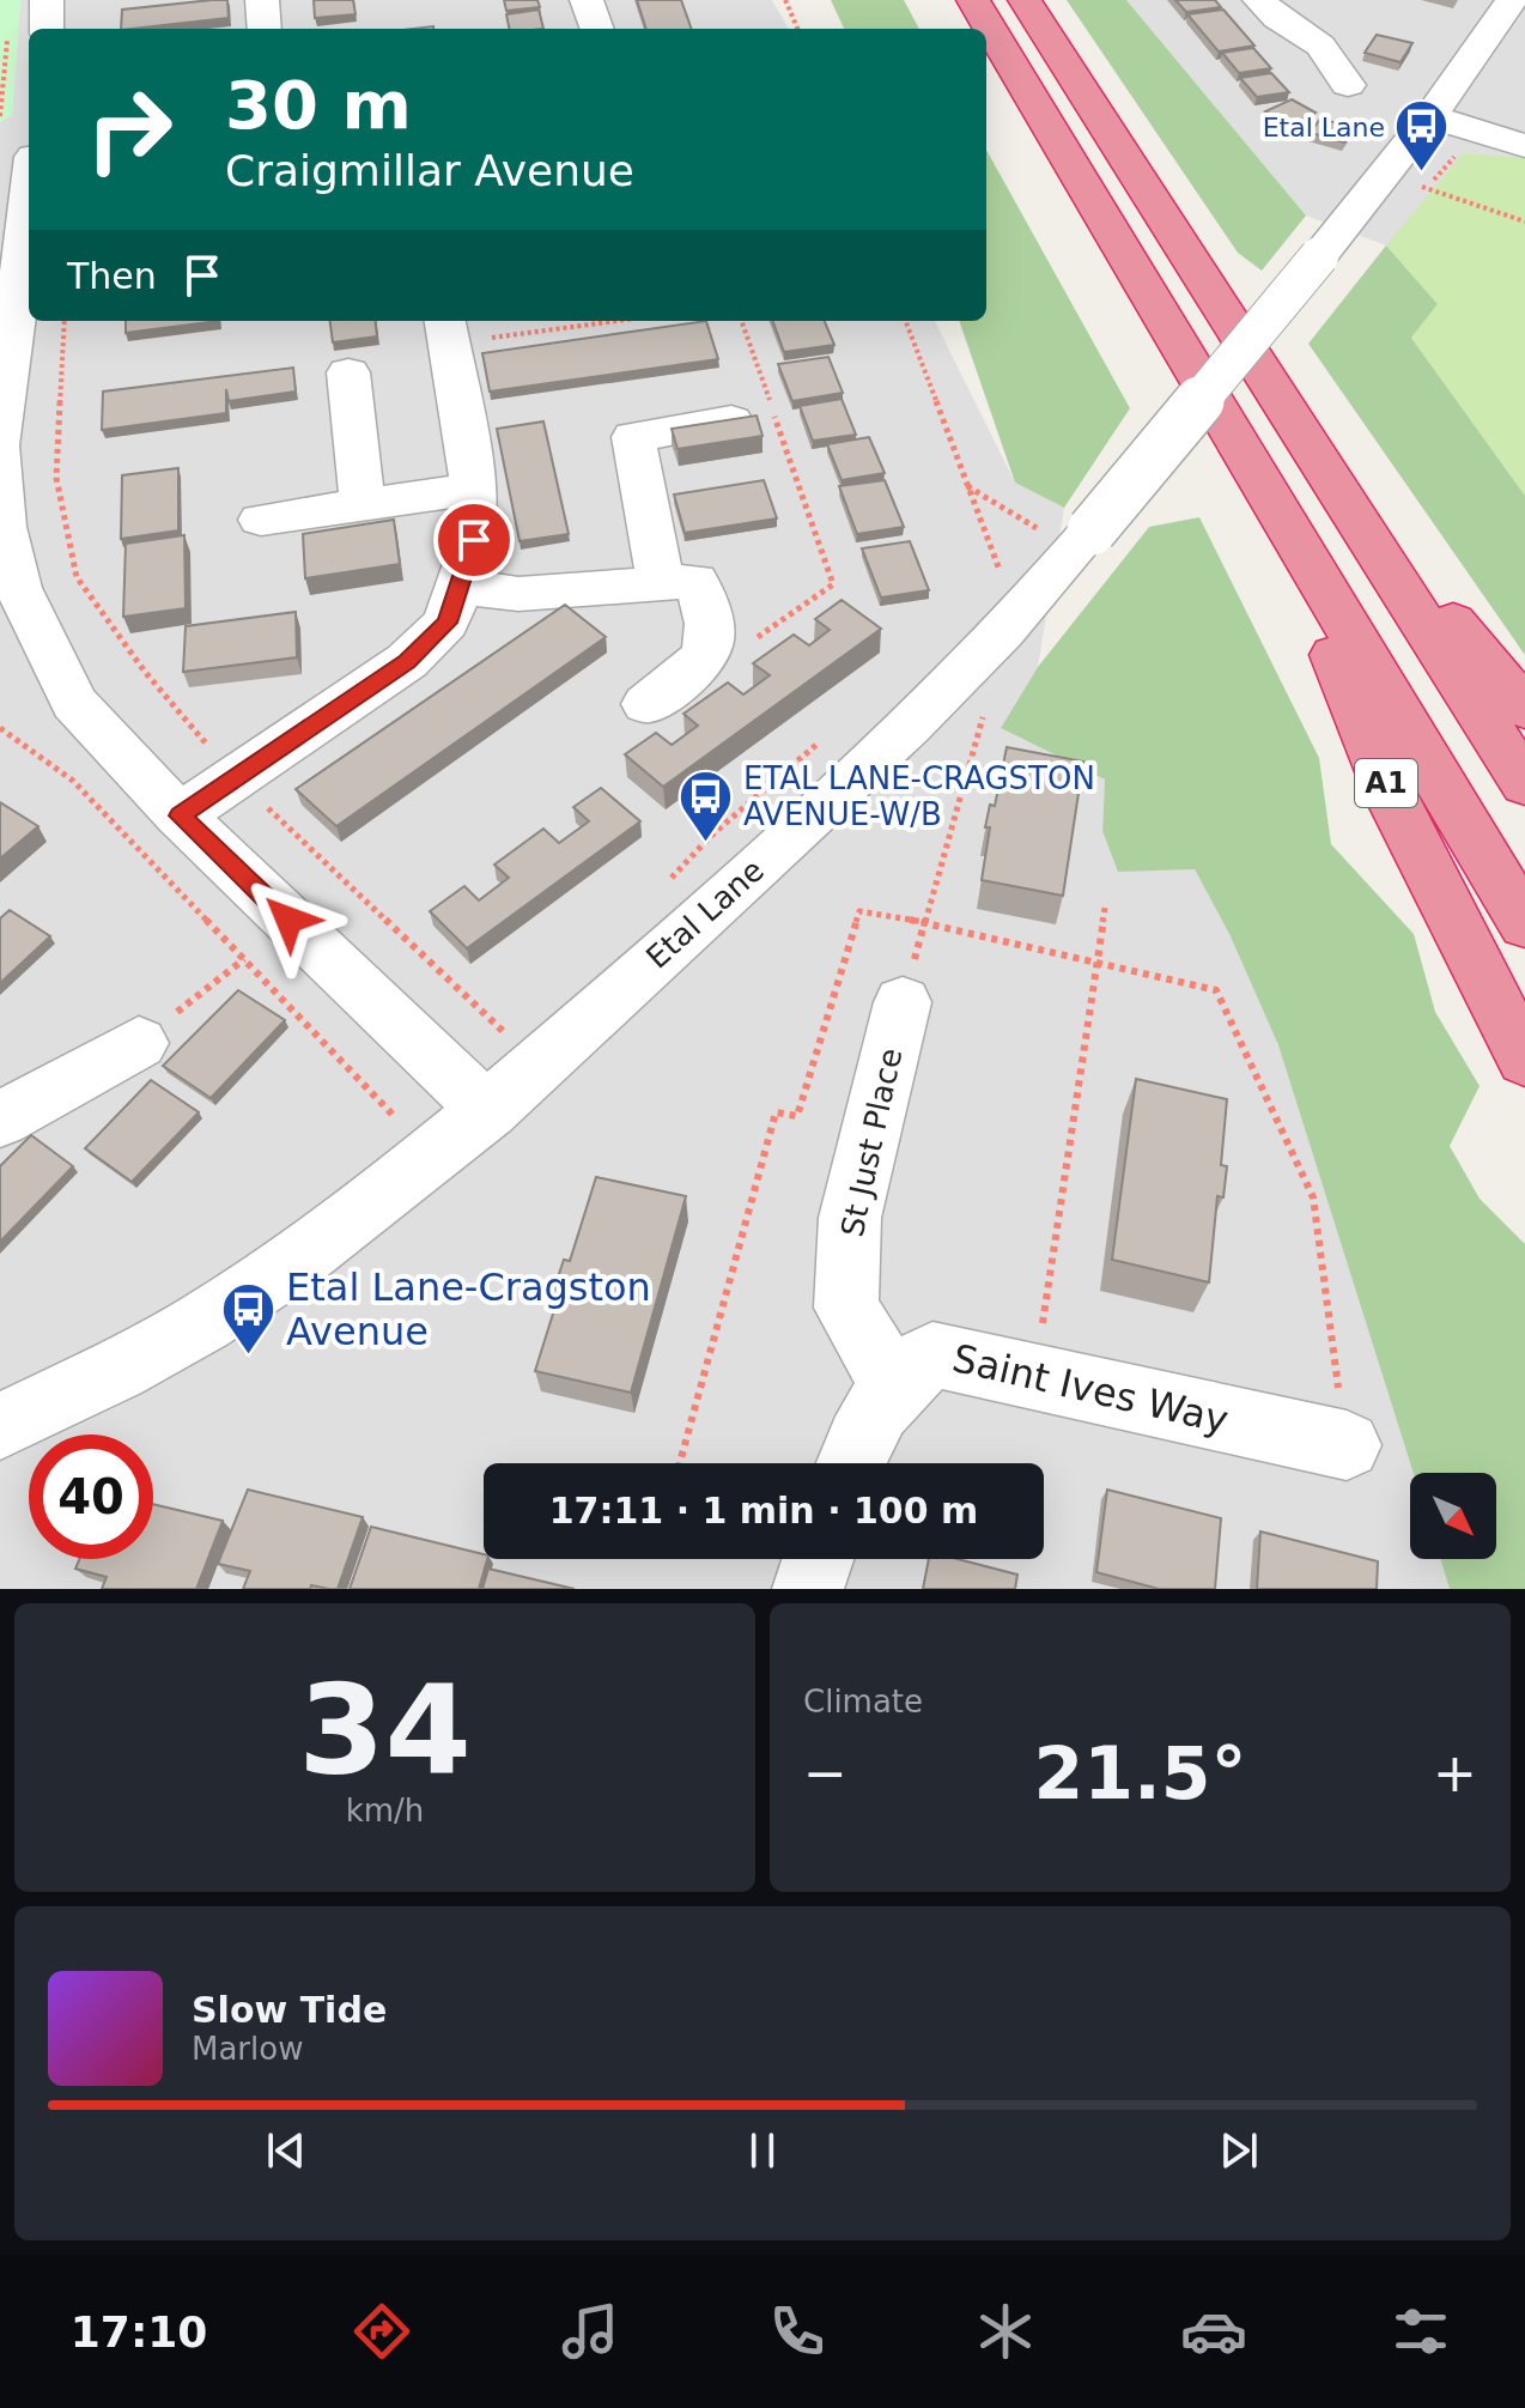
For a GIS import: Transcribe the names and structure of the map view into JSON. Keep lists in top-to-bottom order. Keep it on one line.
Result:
{"streets":{"highway":["A1"],"street":["Etal Lane","St Just Place","Saint Ives Way"]},"crossings":[["St Just Place","Saint Ives Way"]],"places":{"bus stop":["Etal Lane","ETAL LANE-CRAGSTON AVENUE-W/B","Etal Lane-Cragston Avenue"]},"north":"bottom right","page":{"turn":["30 m","Craigmillar Avenue"],"then":"Then","limit":"40","trip":"17:11 · 1 min · 100 m","tile":[["34","km/h"],"Climate"],"heat":["−","21.5°","+"],"song":["Slow Tide","Marlow"],"tabs":"17:10"}}
